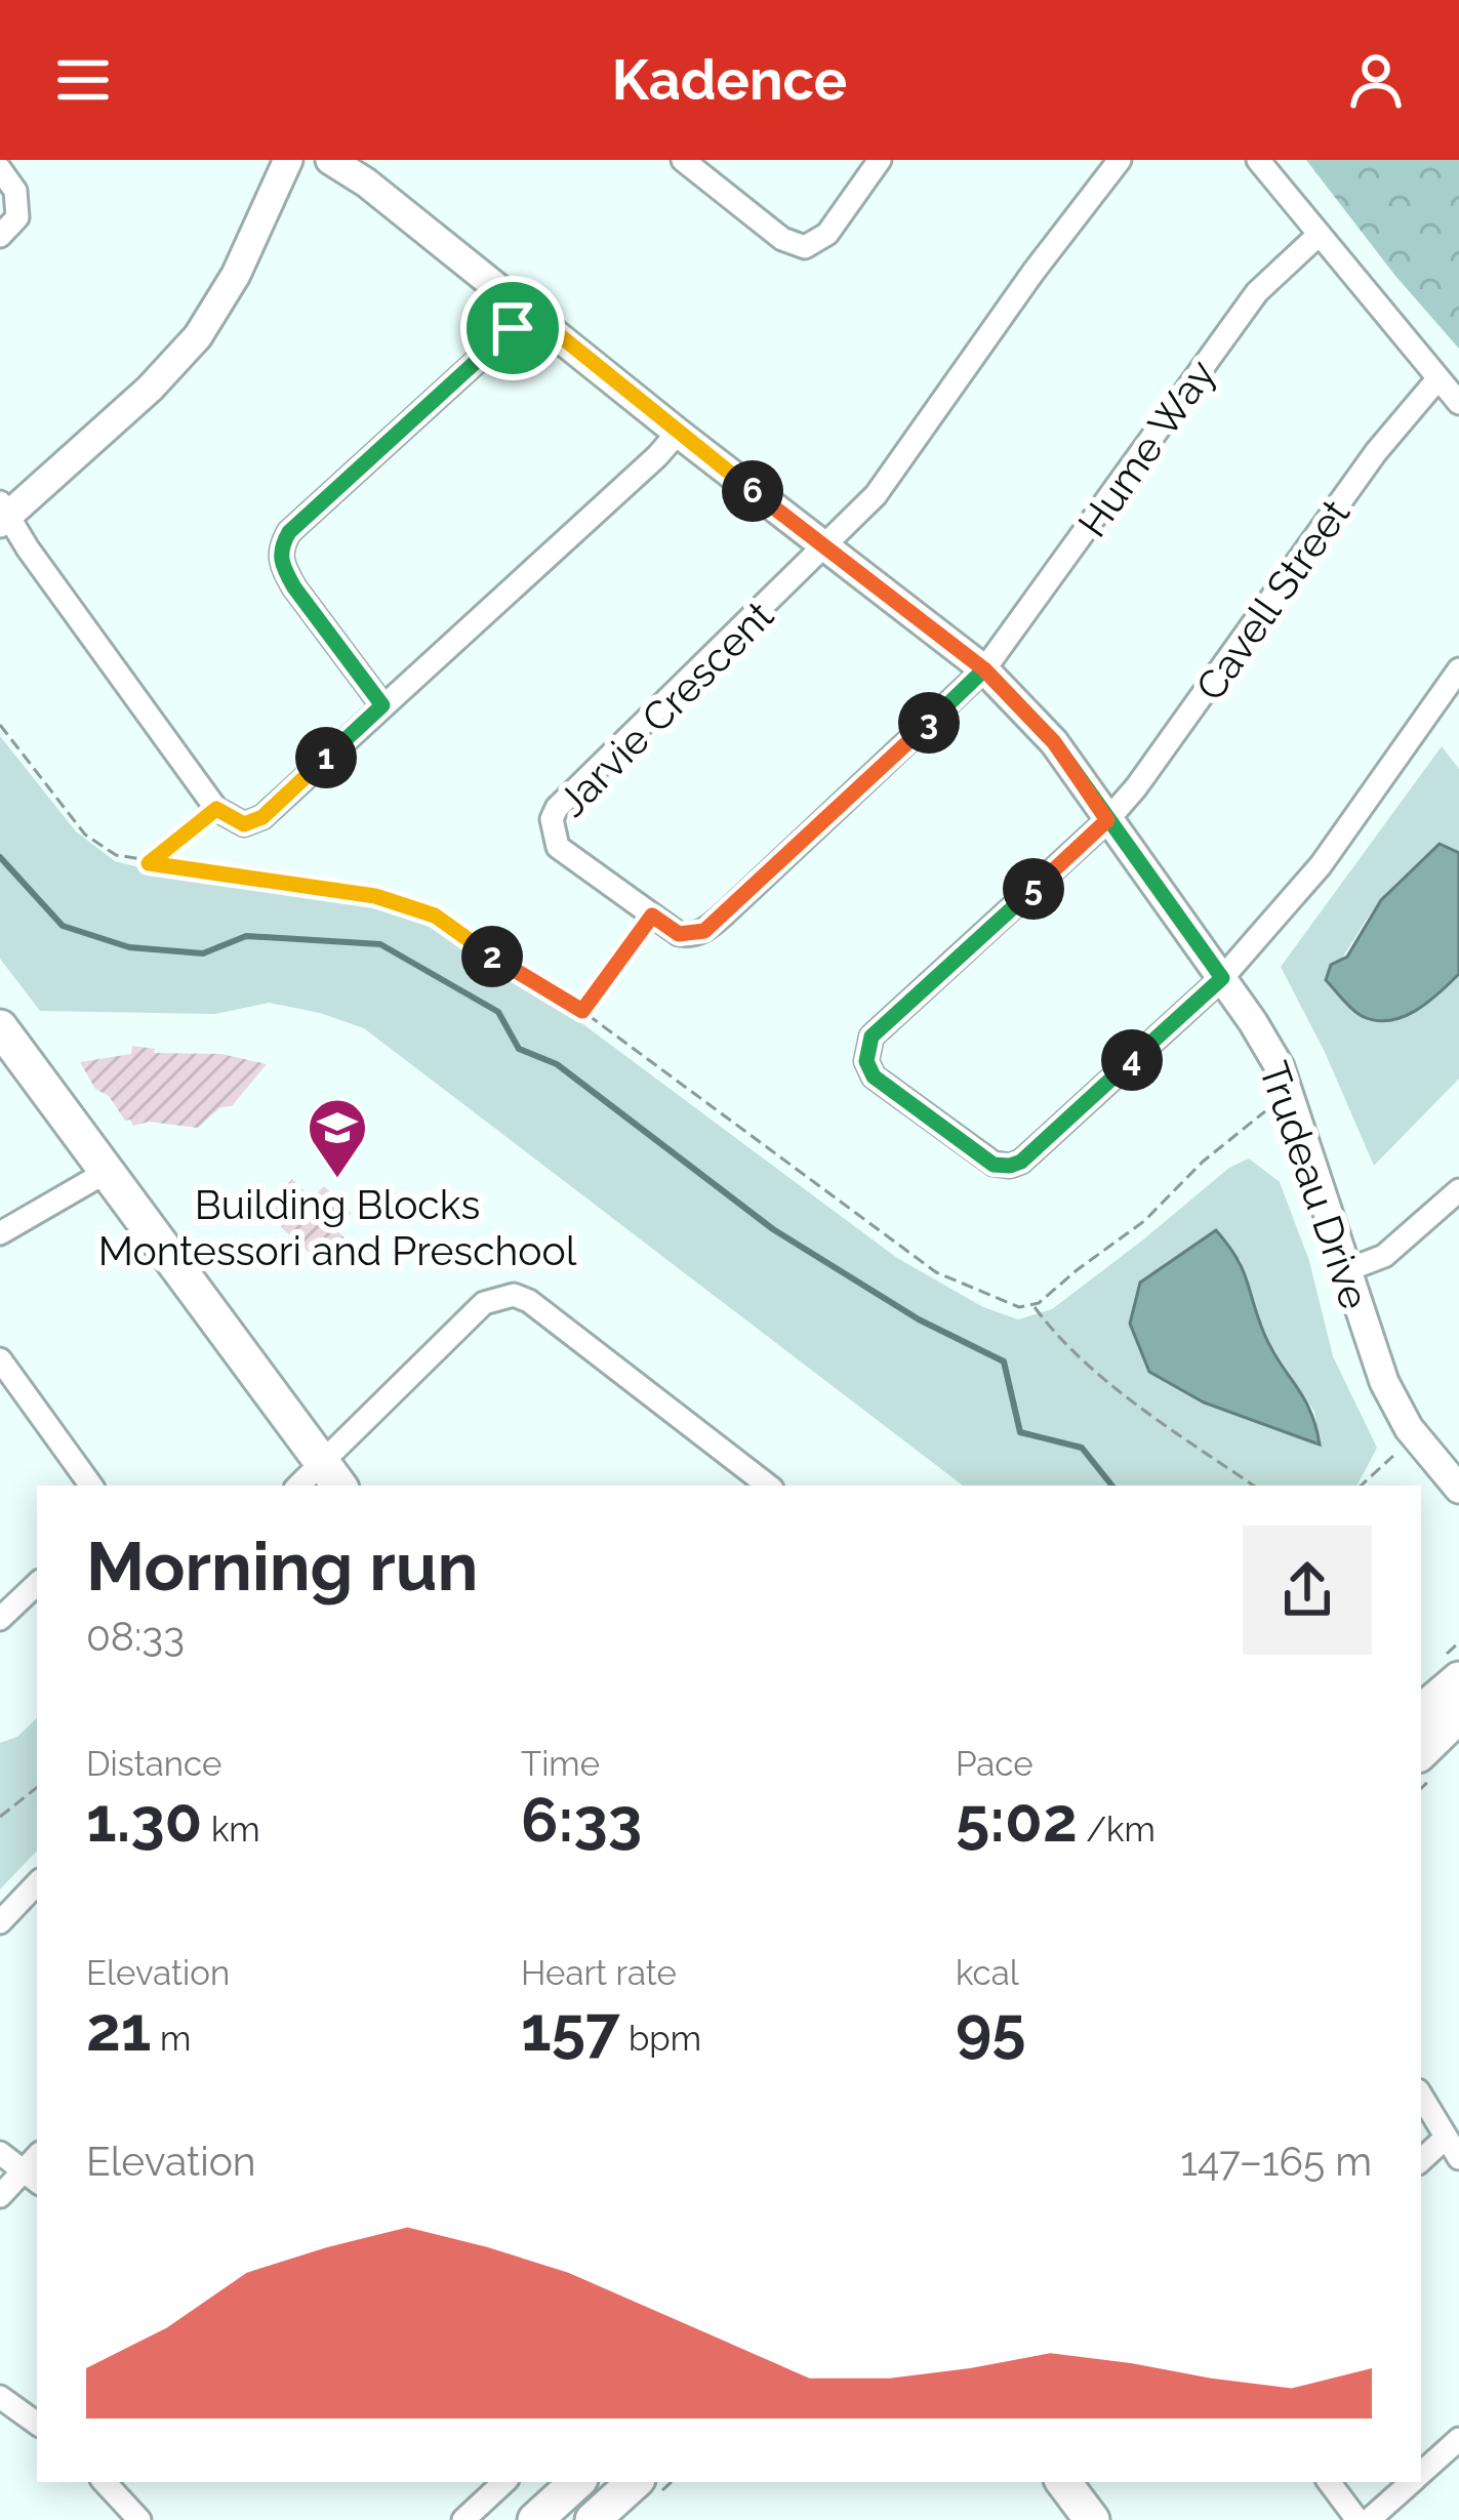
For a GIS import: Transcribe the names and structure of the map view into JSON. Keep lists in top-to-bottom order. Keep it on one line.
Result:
{"streets":{"street":["Hume Way","Cavell Street","Jarvie Crescent","Trudeau Drive"]},"crossings":[["Hume Way","Jarvie Crescent"],["Hume Way","Trudeau Drive"],["Cavell Street","Trudeau Drive"],["Jarvie Crescent","Trudeau Drive"]],"places":{"school or university":["Building Blocks Montessori and Preschool"]},"page":{"header":"Kadence","pins":["6","3","1","5","2","4"],"heading":["Morning run","08:33"],"stats":[["Distance","1.30 km"],["Time","6:33"],["Pace","5:02 /km"],["Elevation","21 m"],["Heart rate","157 bpm"],["kcal","95"]],"chart":["Elevation","147–165 m"]}}
